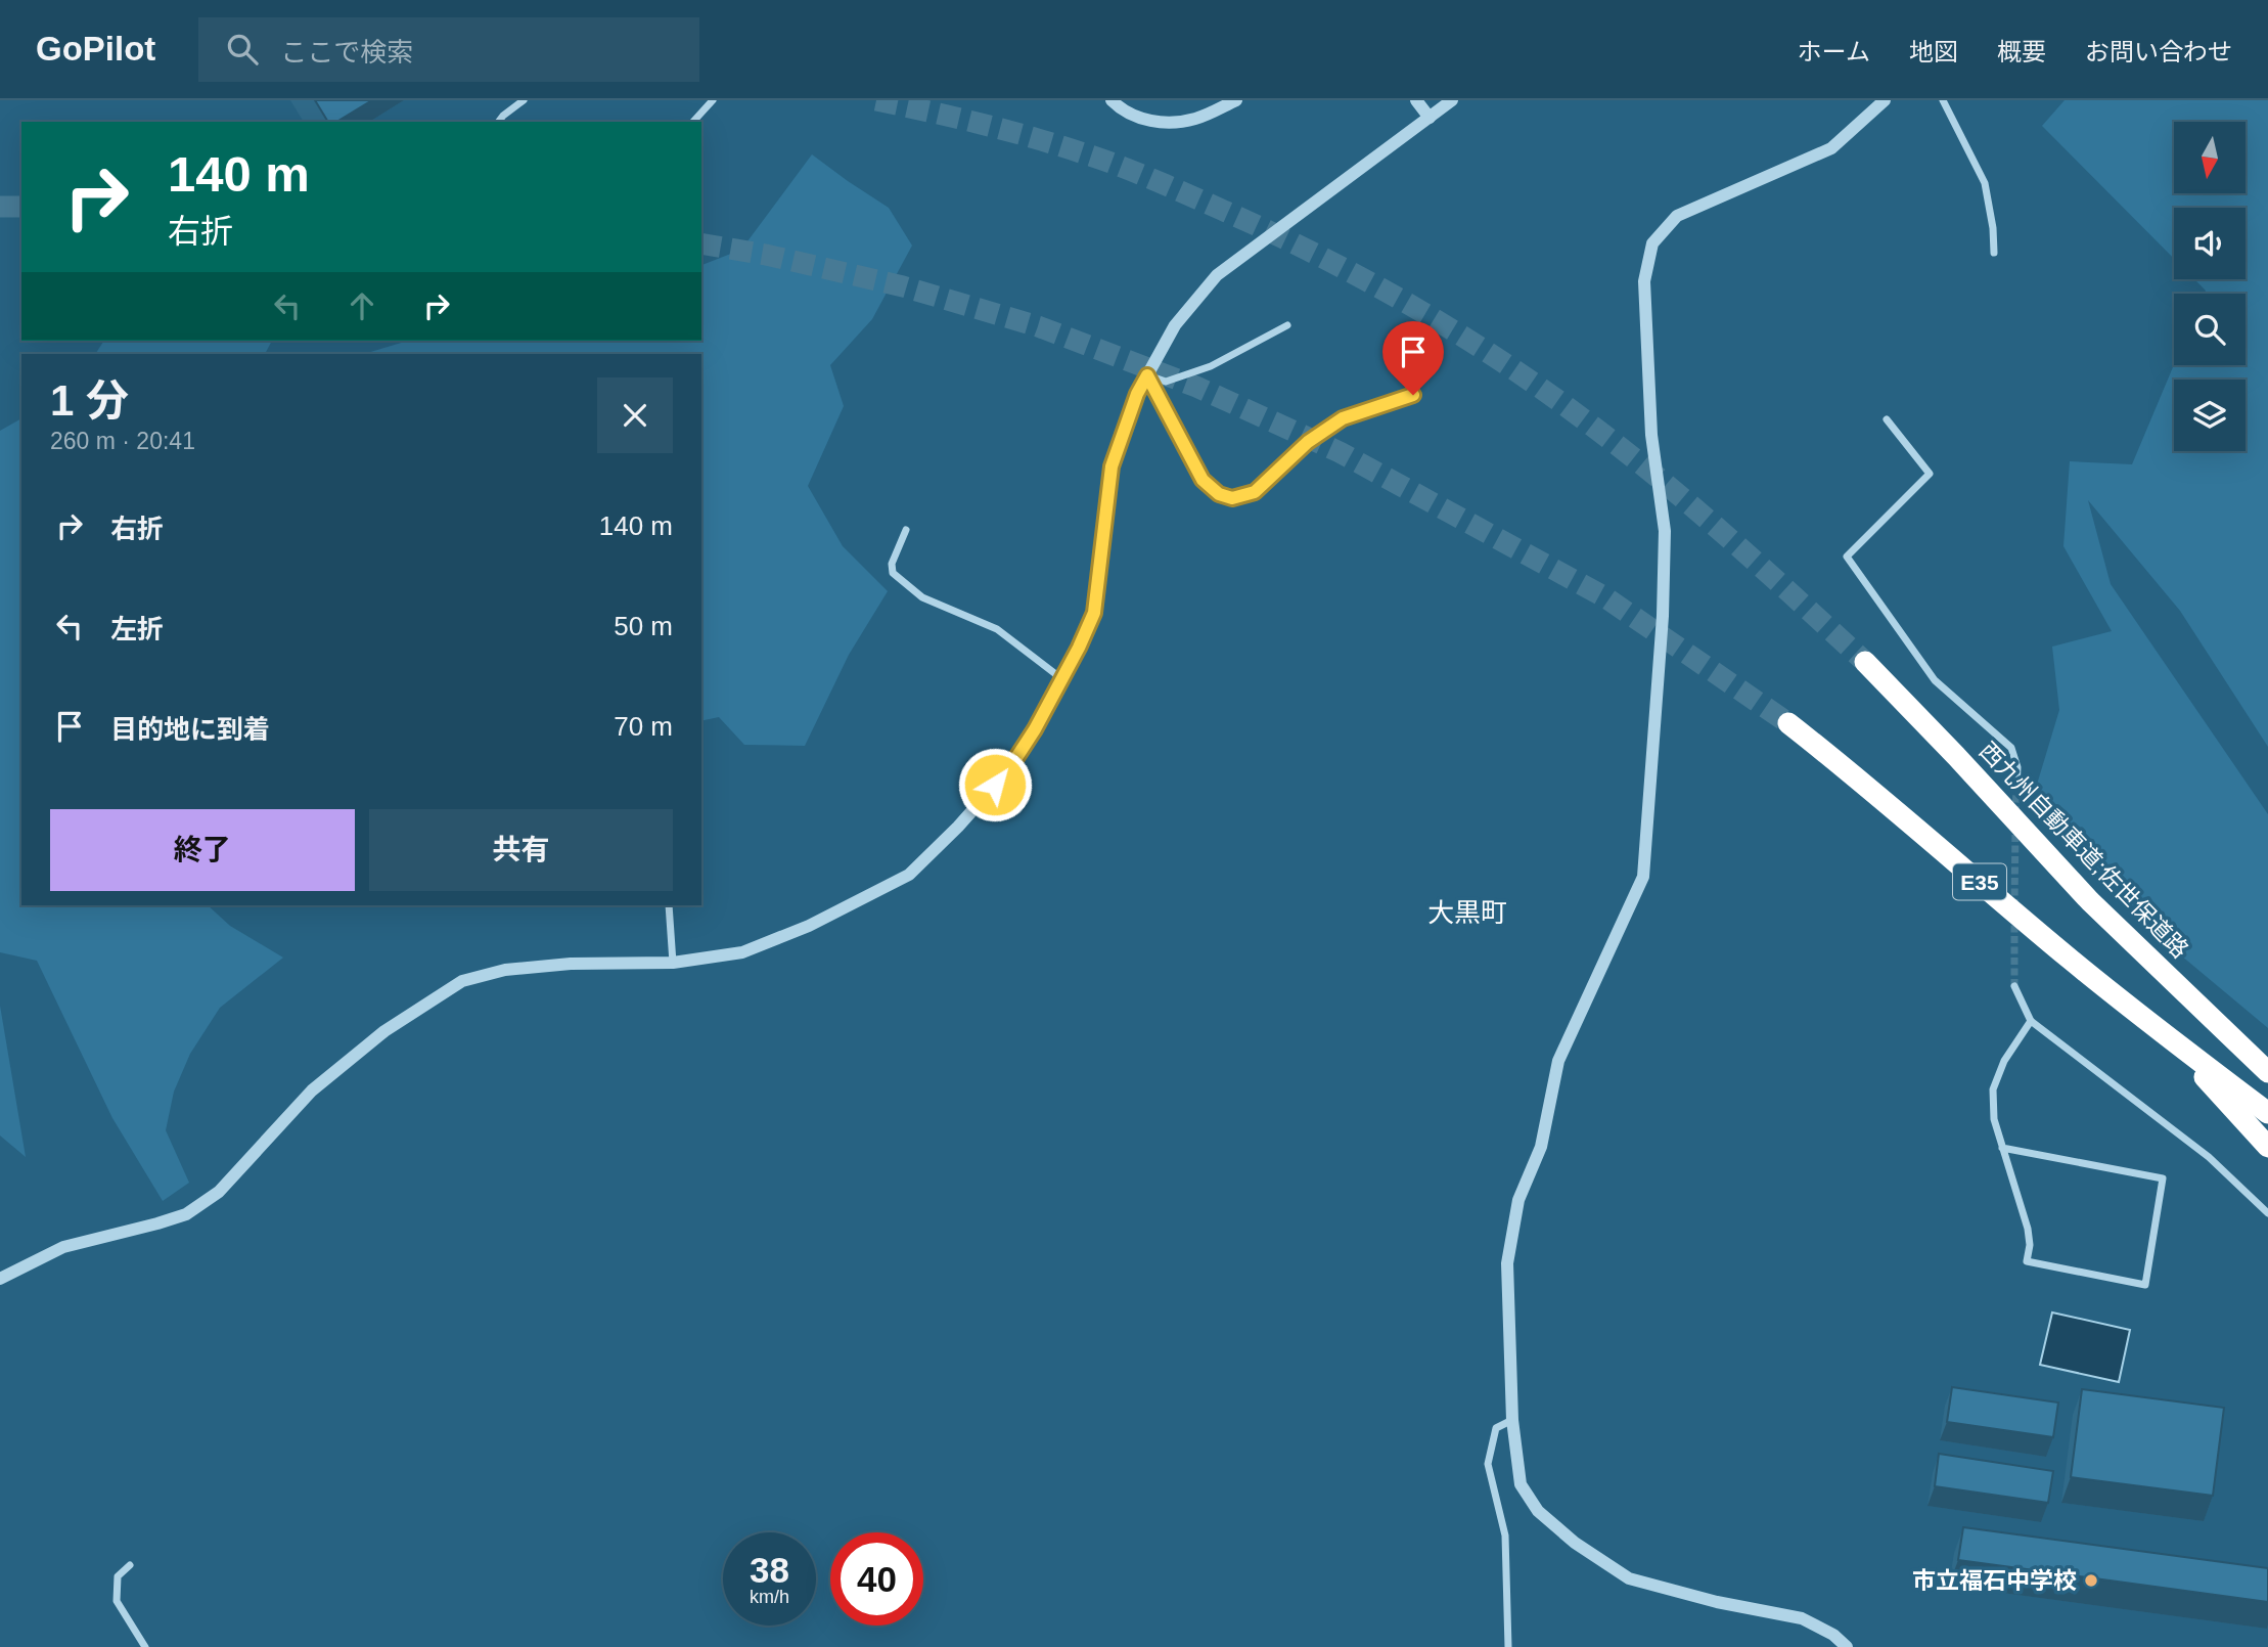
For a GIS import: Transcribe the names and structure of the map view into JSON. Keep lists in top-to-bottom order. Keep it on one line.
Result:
{"streets":{"highway":["西九州自動車道;佐世保道路","E35"]},"districts":["大黒町"],"places":["市立福石中学校"],"north":"bottom","page":{"header":"GoPilot","search":"ここで検索","nav":["ホーム","地図","概要","お問い合わせ"],"turn":["140 m","右折"],"heading":["1 分","260 m · 20:41"],"list":[{"name":"右折","value":"140 m"},{"name":"左折","value":"50 m"},{"name":"目的地に到着","value":"70 m"}],"buttons":["終了","共有"],"speed":"38 km/h","limit":"40"}}
